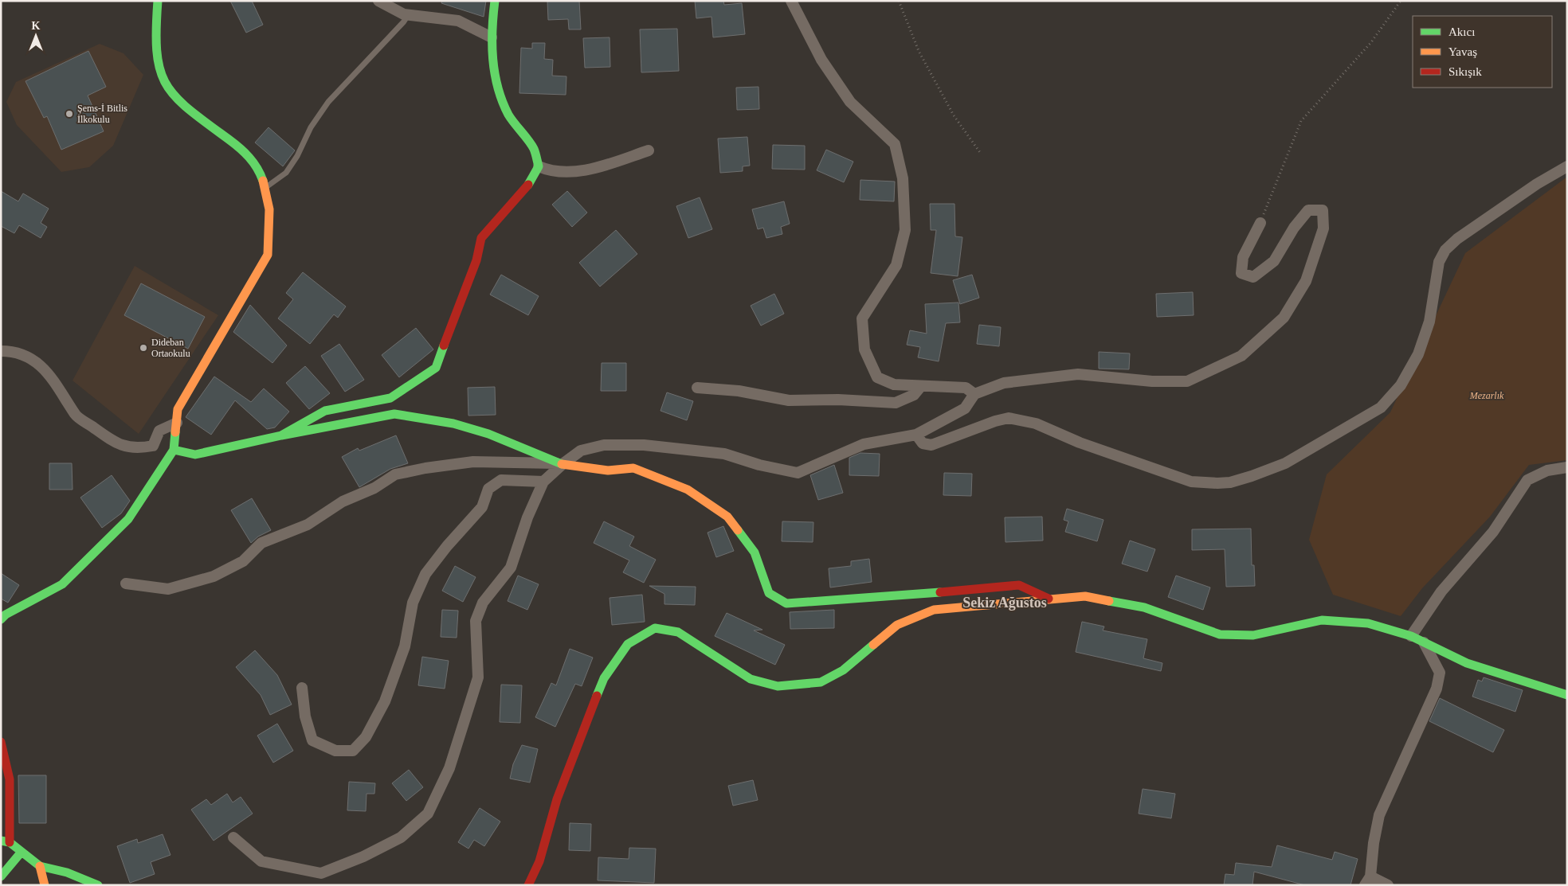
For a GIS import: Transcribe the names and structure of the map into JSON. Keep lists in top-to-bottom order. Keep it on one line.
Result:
{"districts":["Sekiz Ağustos"],"parks":["Mezarlık"],"places":["Şems-İ Bitlis İlkokulu","Dideban Ortaokulu"],"legend":["Akıcı","Yavaş","Sıkışık"],"north":"top"}
